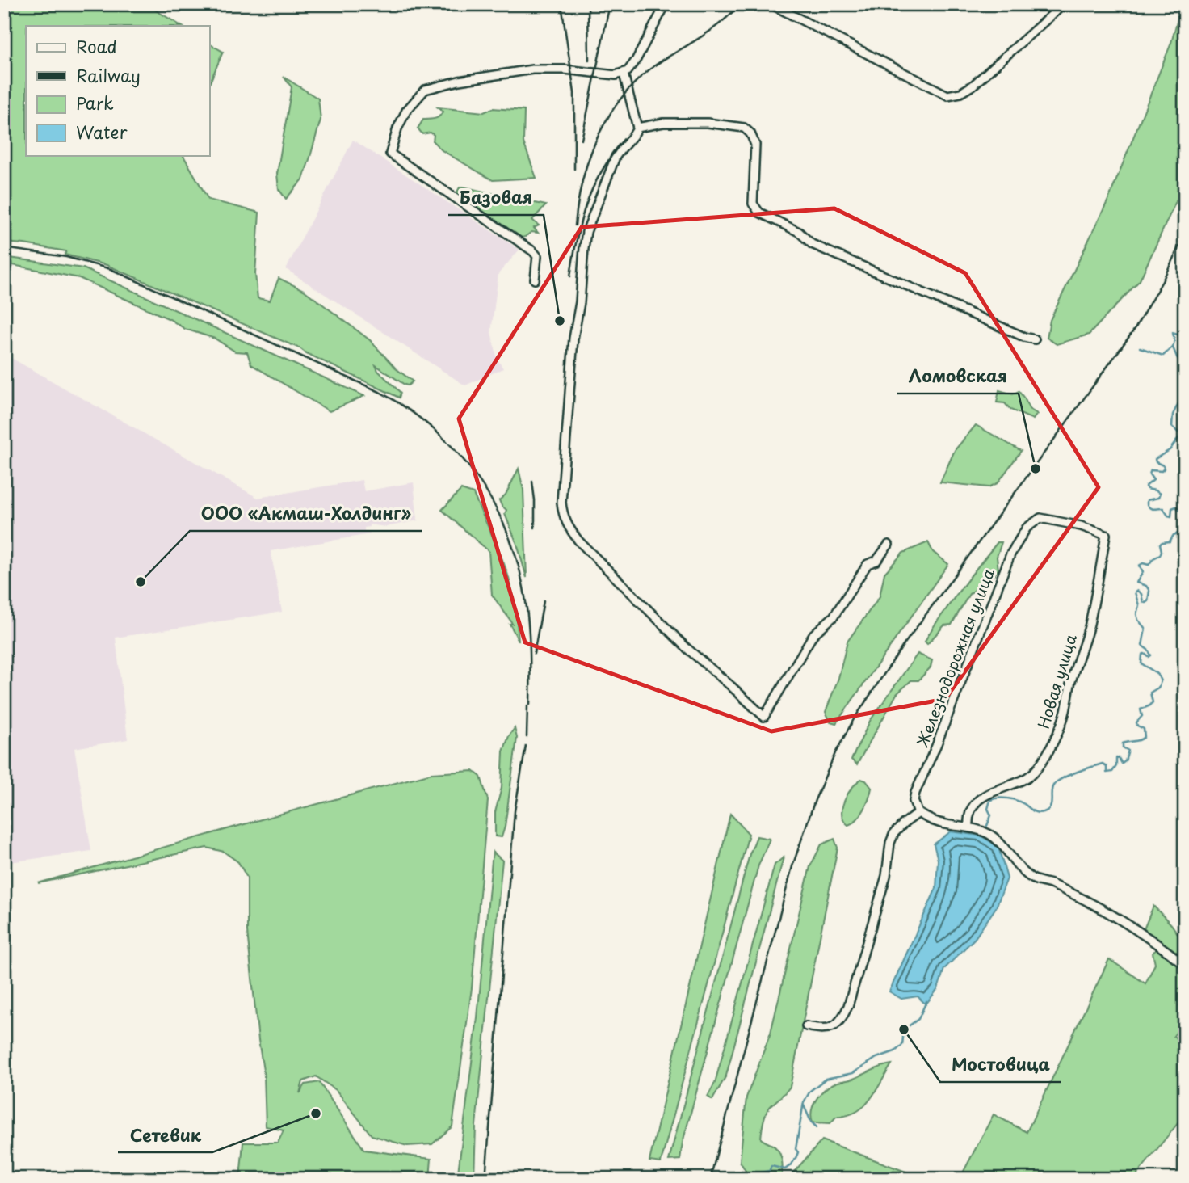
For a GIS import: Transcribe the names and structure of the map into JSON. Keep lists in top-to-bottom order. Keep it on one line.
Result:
{"streets":{"street":["Железнодорожная улица","Новая улица"]},"crossings":[["Железнодорожная улица","Новая улица"]],"places":["Базовая","Ломовская","ООО «Акмаш-Холдинг»","Мостовица","Сетевик"],"legend":["Road","Railway","Park","Water"]}
